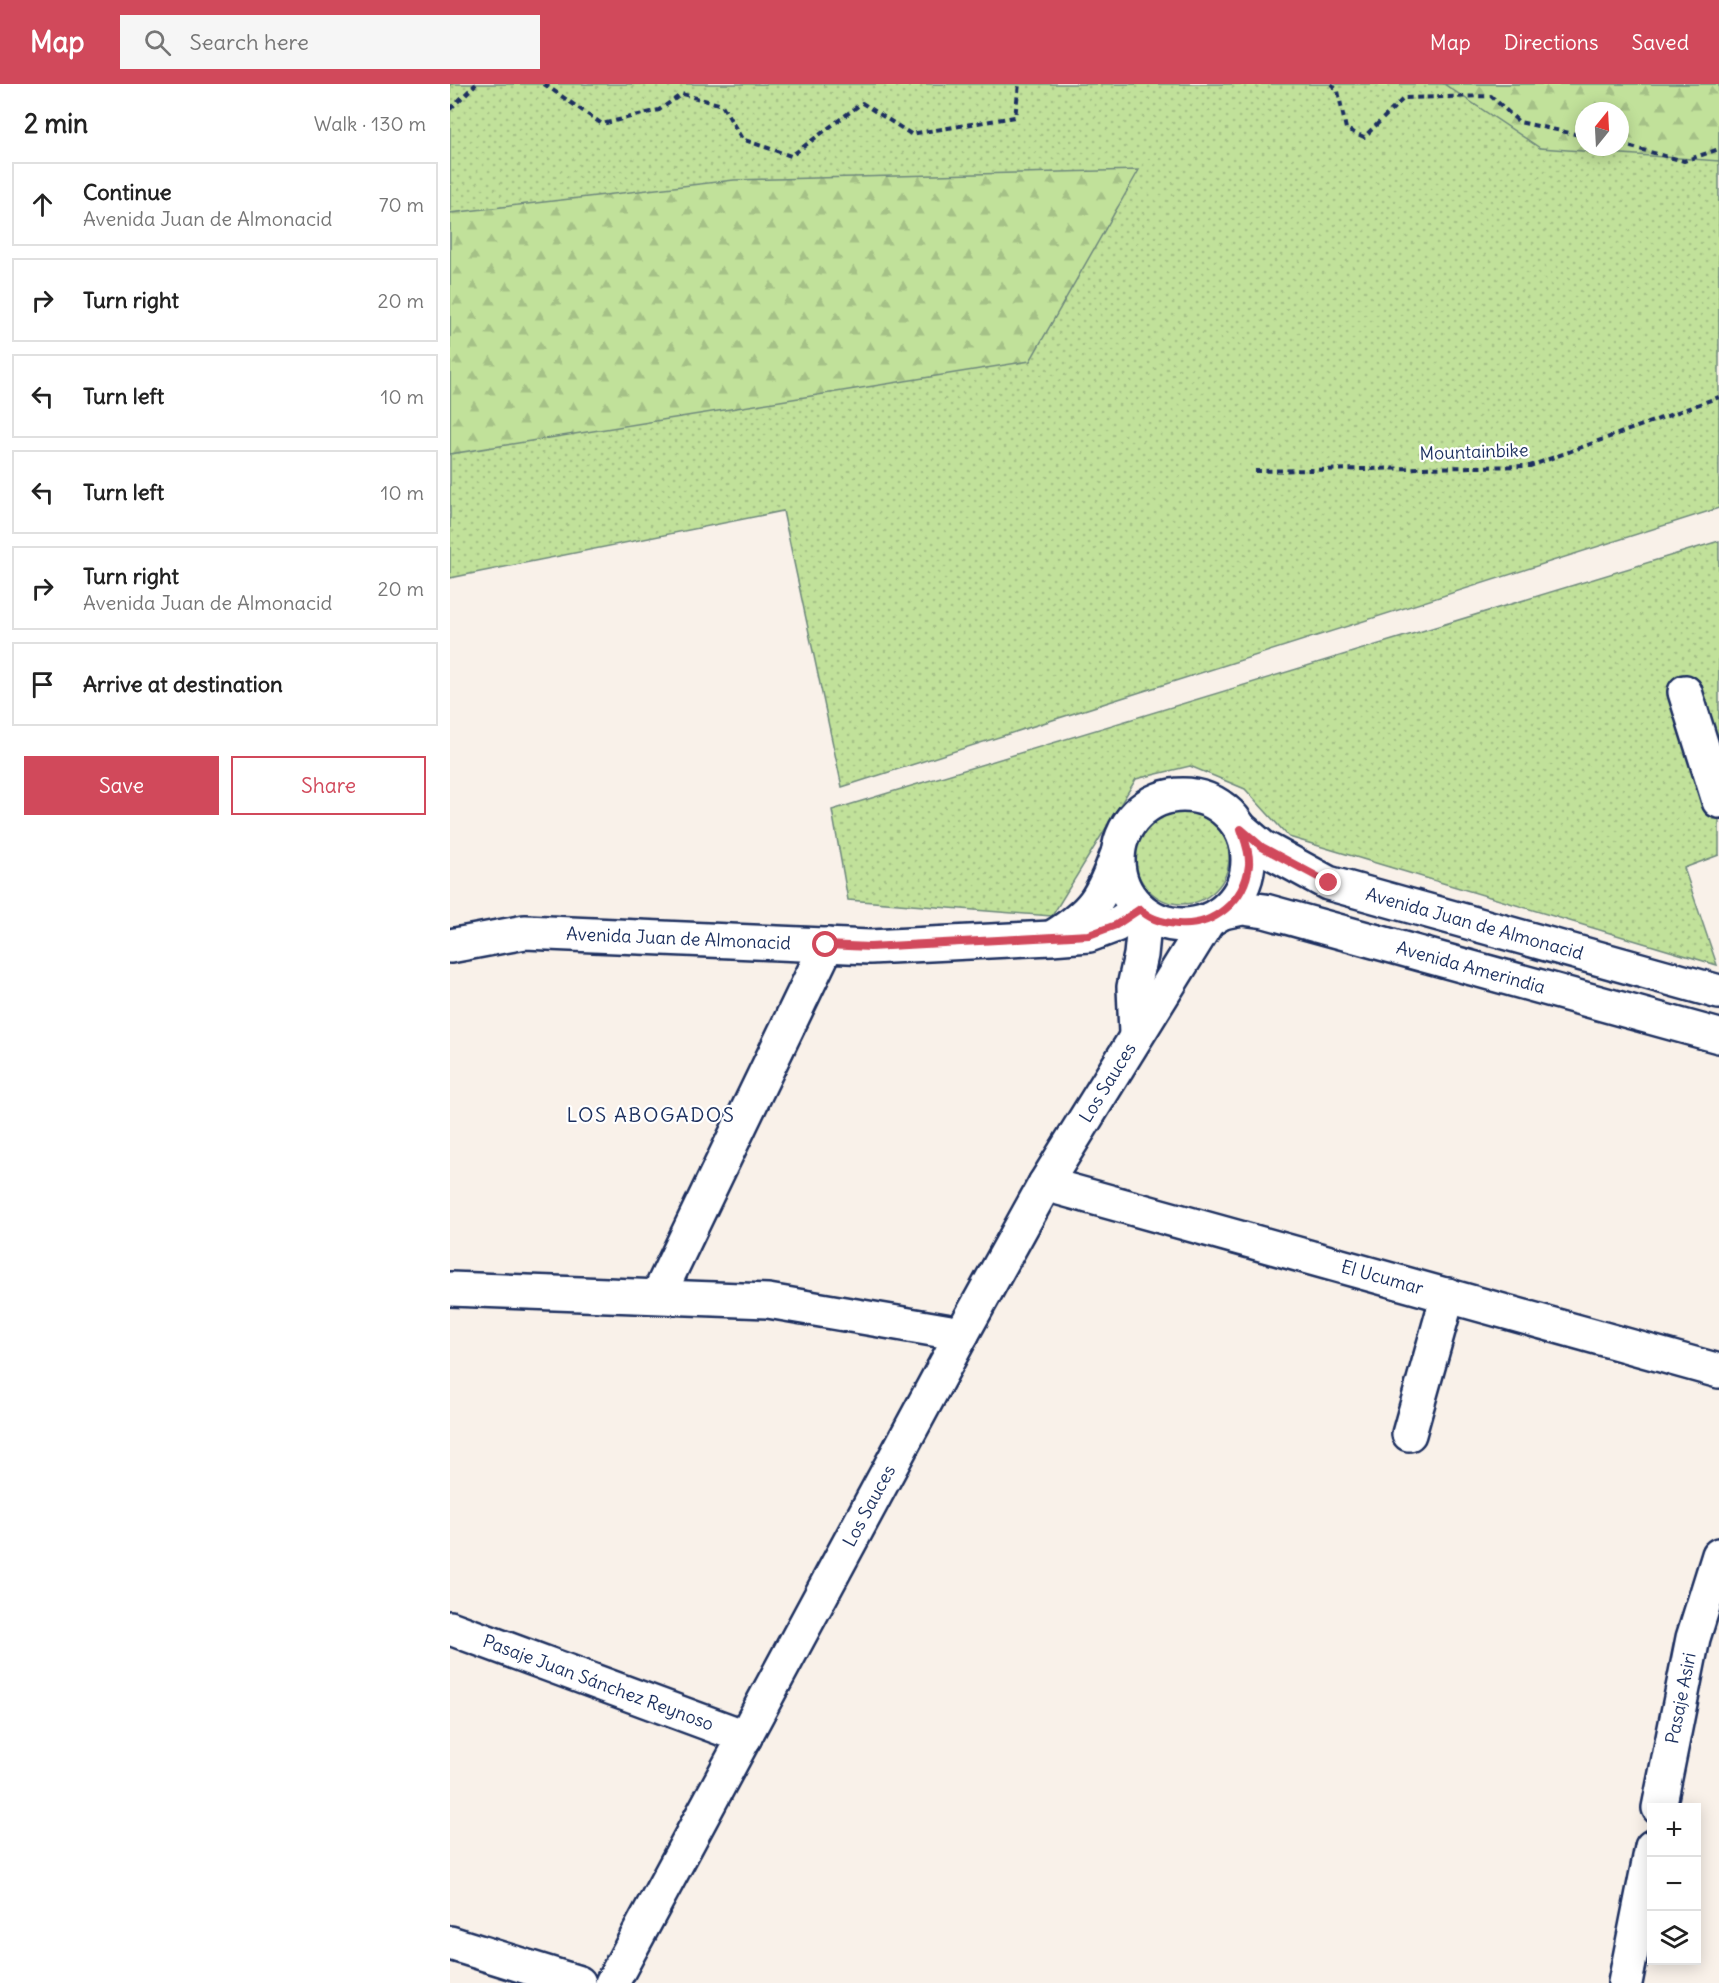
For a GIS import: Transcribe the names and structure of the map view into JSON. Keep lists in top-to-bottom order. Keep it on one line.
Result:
{"streets":{"street":["Avenida Juan de Almonacid","Avenida Amerindia","Los Sauces","El Ucumar","Pasaje Juan Sánchez Reynoso","Pasaje Asiri"],"path":["Mountainbike"]},"crossings":[["Avenida Juan de Almonacid","Avenida Amerindia"],["Avenida Juan de Almonacid","Los Sauces"],["Avenida Amerindia","Los Sauces"],["Los Sauces","El Ucumar"],["Los Sauces","Pasaje Juan Sánchez Reynoso"]],"districts":["LOS ABOGADOS"],"north":"top","page":{"header":"Map","search":"Search here","nav":["Map","Directions","Saved"],"heading":["2 min","Walk · 130 m"],"list":[["Continue","Avenida Juan de Almonacid","70 m"],["Turn right","20 m"],["Turn left","10 m"],["Turn left","10 m"],["Turn right","Avenida Juan de Almonacid","20 m"],"Arrive at destination"],"buttons":["Save","Share"],"map_buttons":["+","−"]}}
